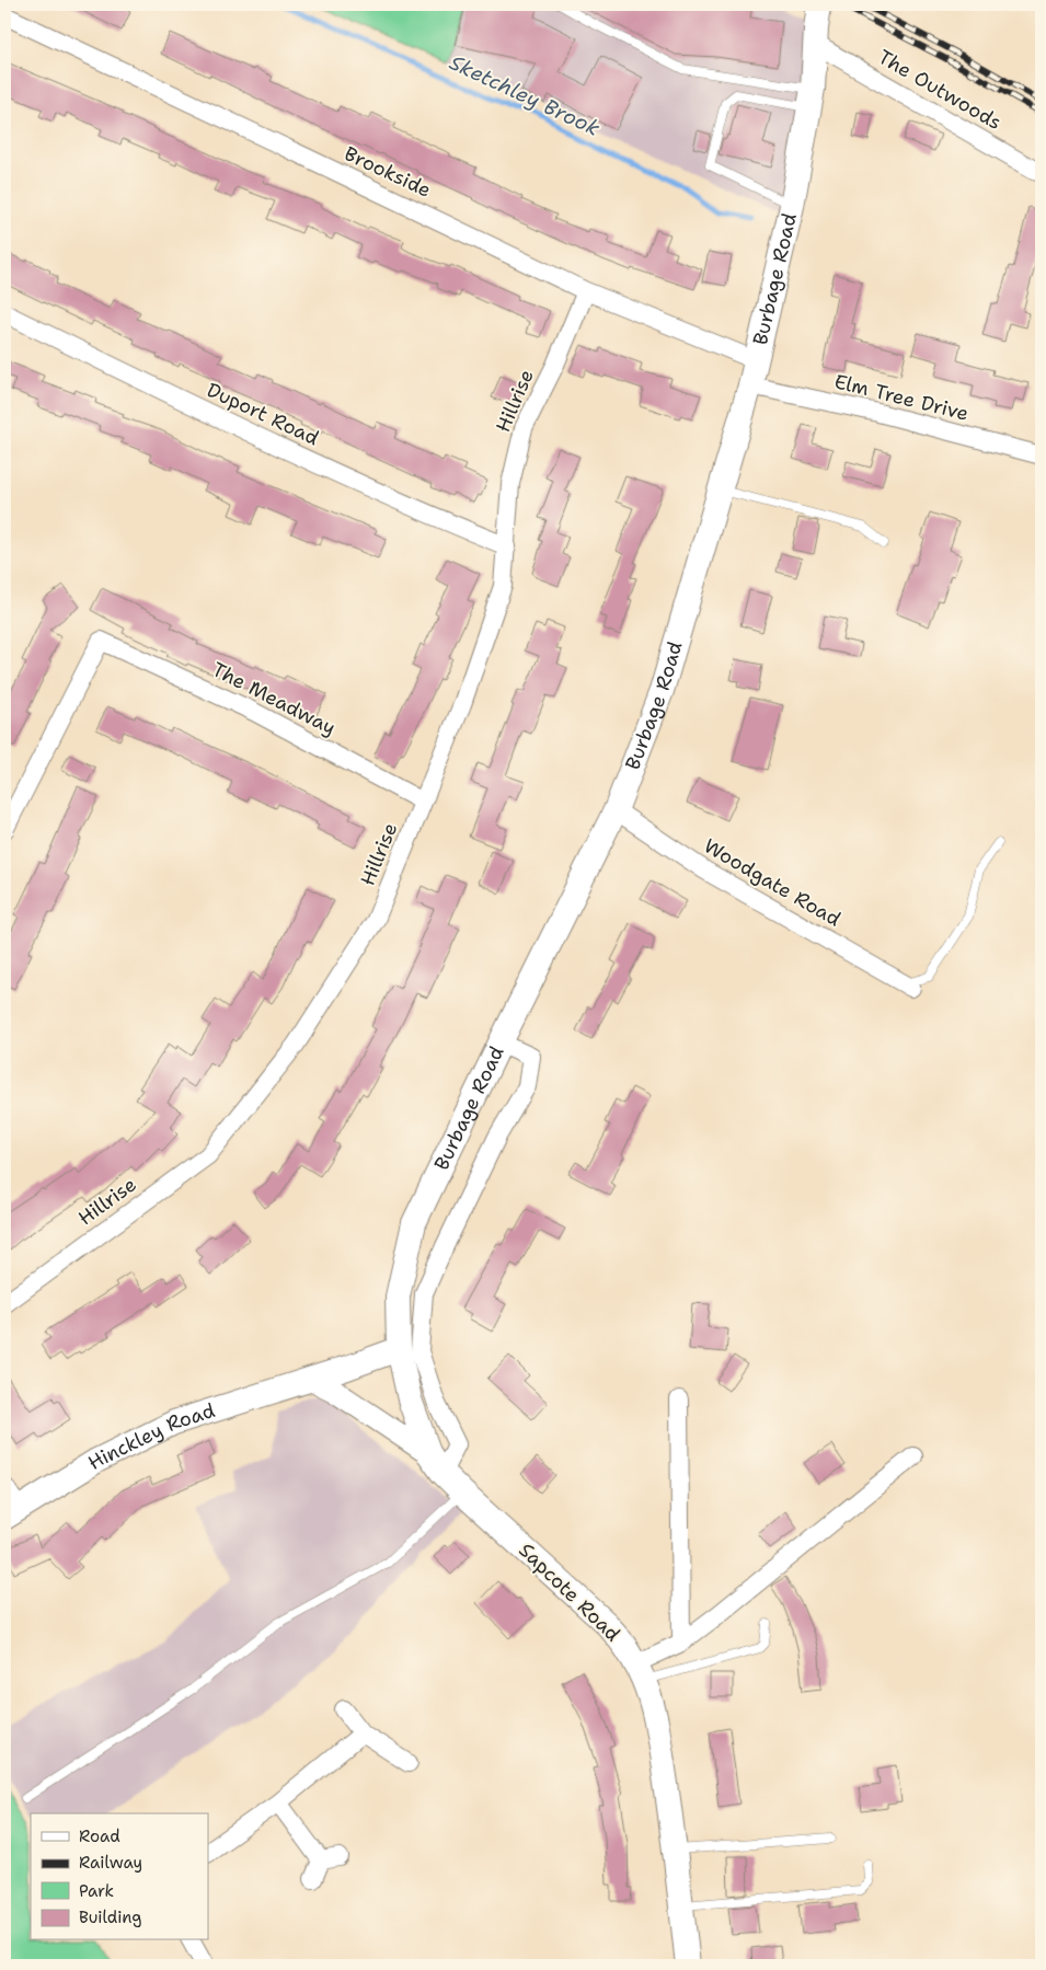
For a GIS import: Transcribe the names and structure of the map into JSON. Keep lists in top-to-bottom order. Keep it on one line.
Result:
{"streets":{"main road":["Burbage Road","Hinckley Road","Sapcote Road"],"street":["The Outwoods","Brookside","Elm Tree Drive","Hillrise","Duport Road","The Meadway","Woodgate Road"]},"crossings":[["The Outwoods","Burbage Road"],["Brookside","Burbage Road"],["Brookside","Hillrise"],["Burbage Road","Elm Tree Drive"],["Burbage Road","Woodgate Road"],["Burbage Road","Hinckley Road"],["Burbage Road","Sapcote Road"],["Hillrise","Duport Road"],["Hillrise","The Meadway"],["Hinckley Road","Sapcote Road"]],"water":["Sketchley Brook"],"legend":["Road","Railway","Park","Building"]}
